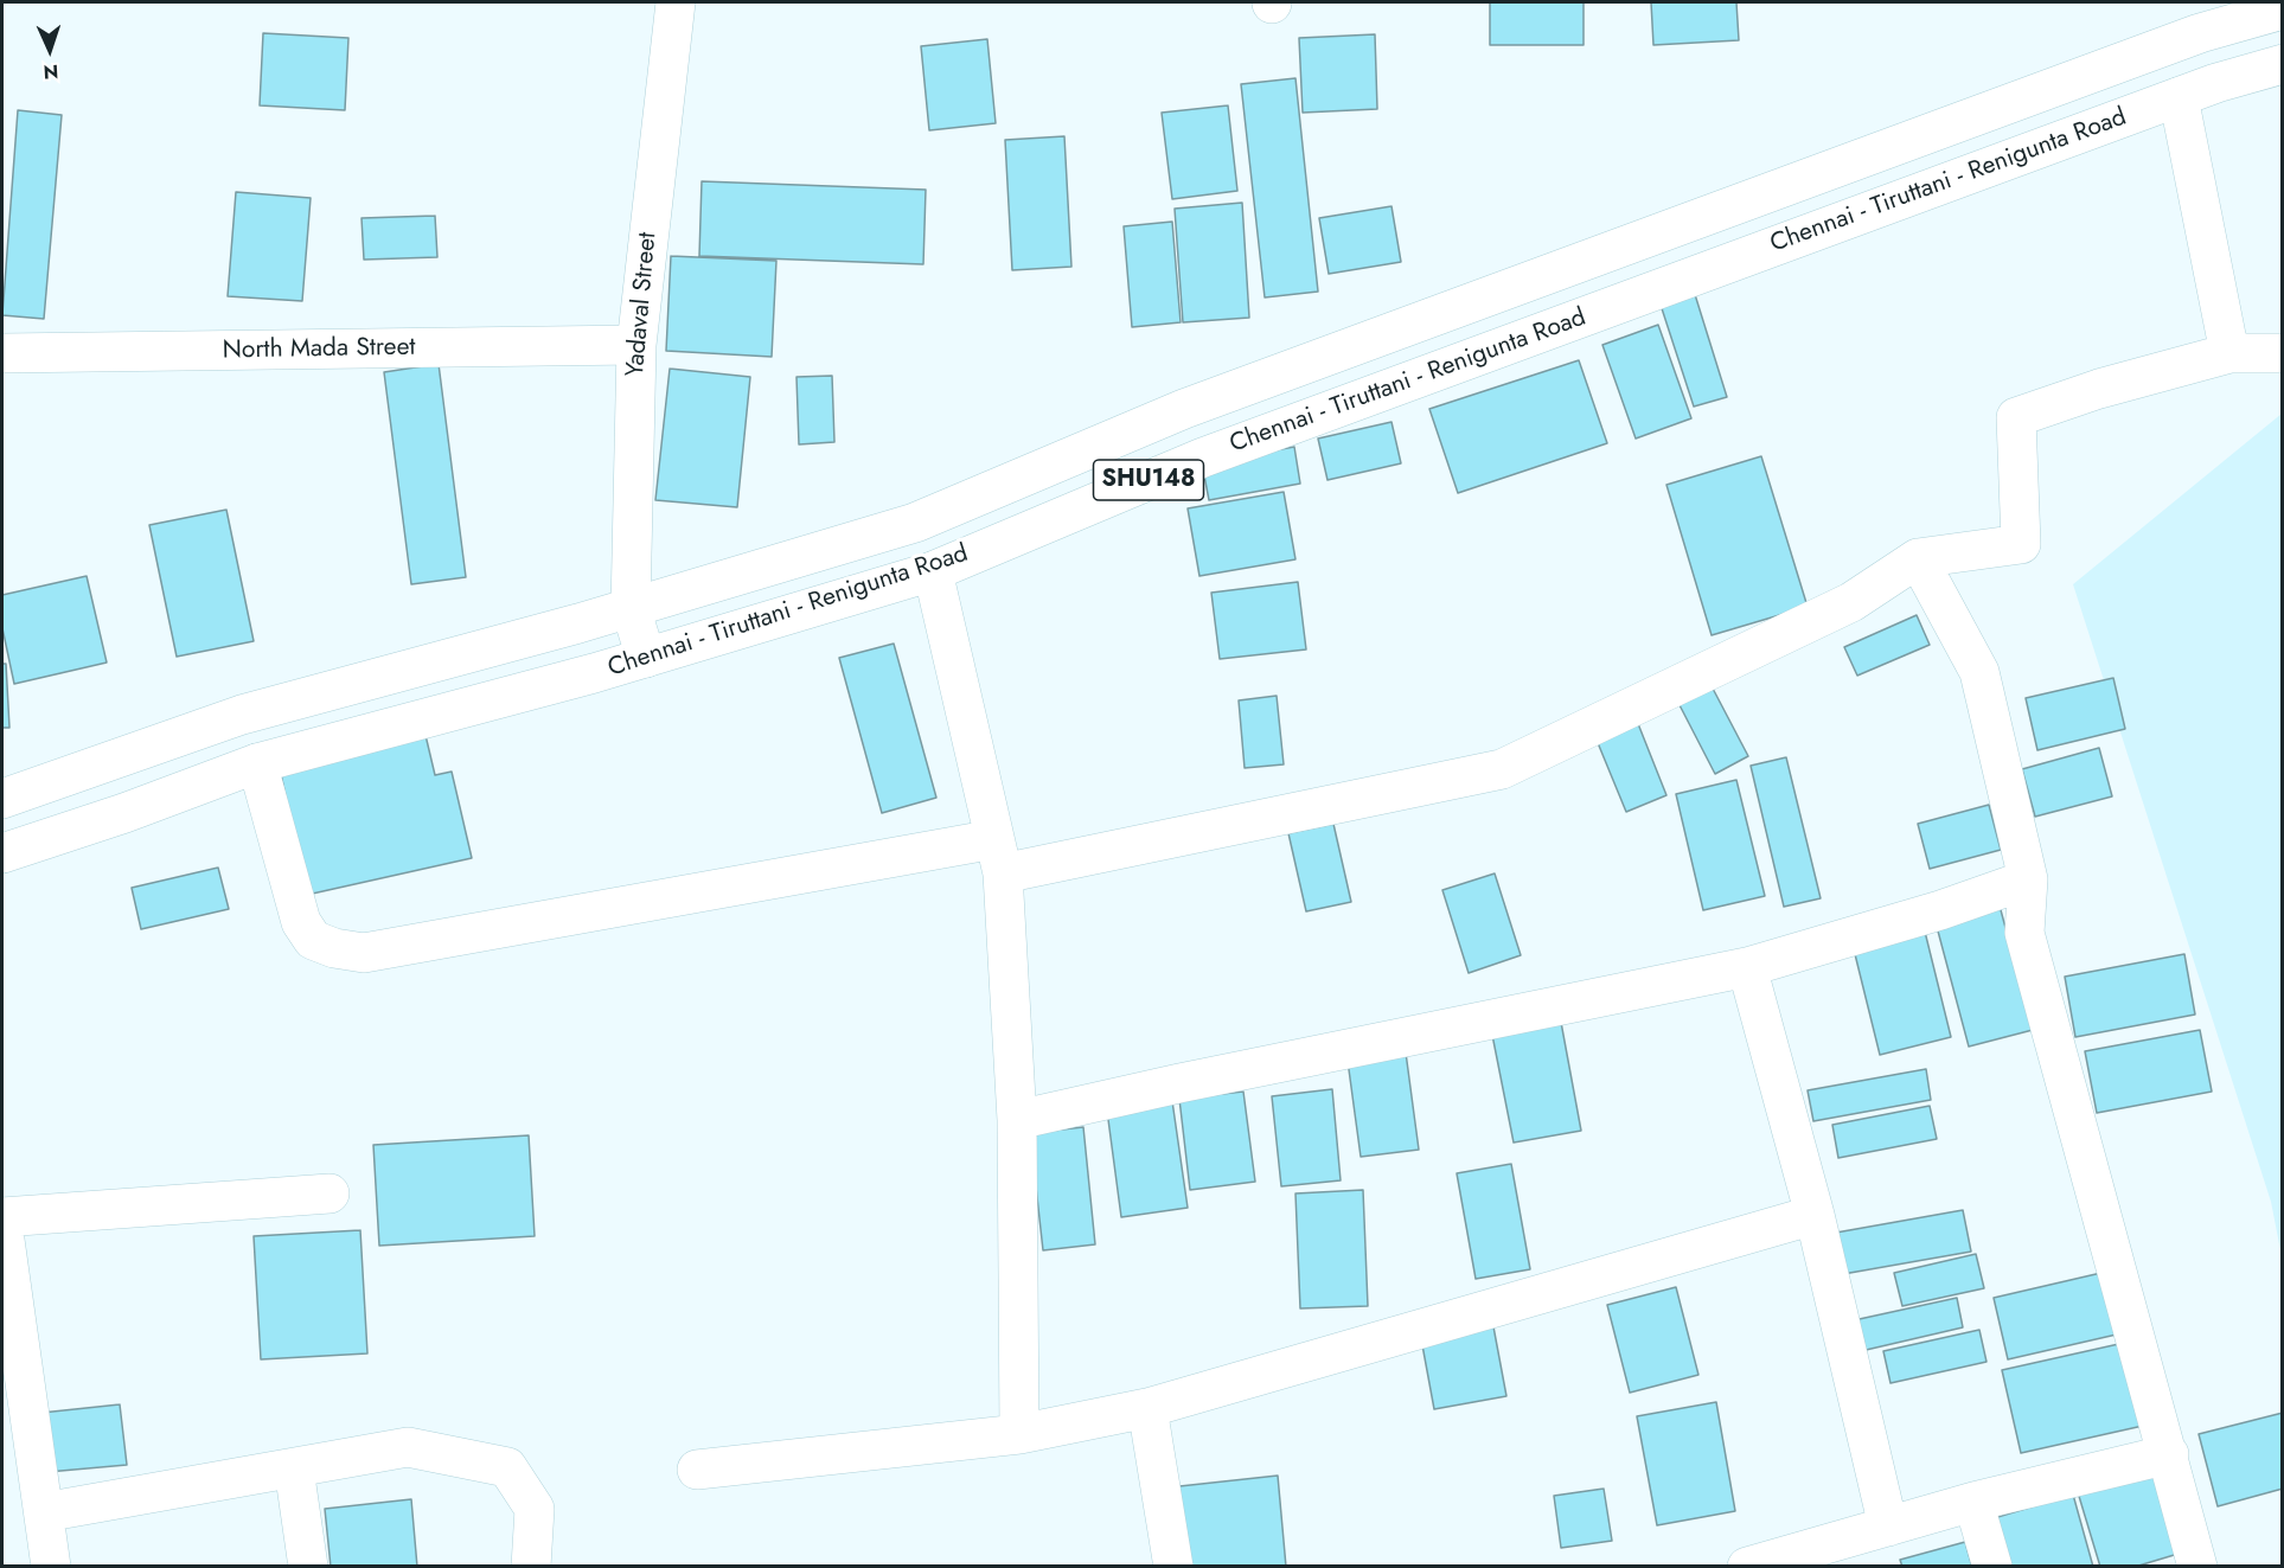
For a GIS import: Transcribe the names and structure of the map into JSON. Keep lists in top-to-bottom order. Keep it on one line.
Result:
{"streets":{"street":["Chennai - Tiruttani - Renigunta Road","Yadaval Street","North Mada Street","SHU148"]},"crossings":[["Chennai - Tiruttani - Renigunta Road","Yadaval Street"],["Yadaval Street","North Mada Street"]],"north":"bottom"}
